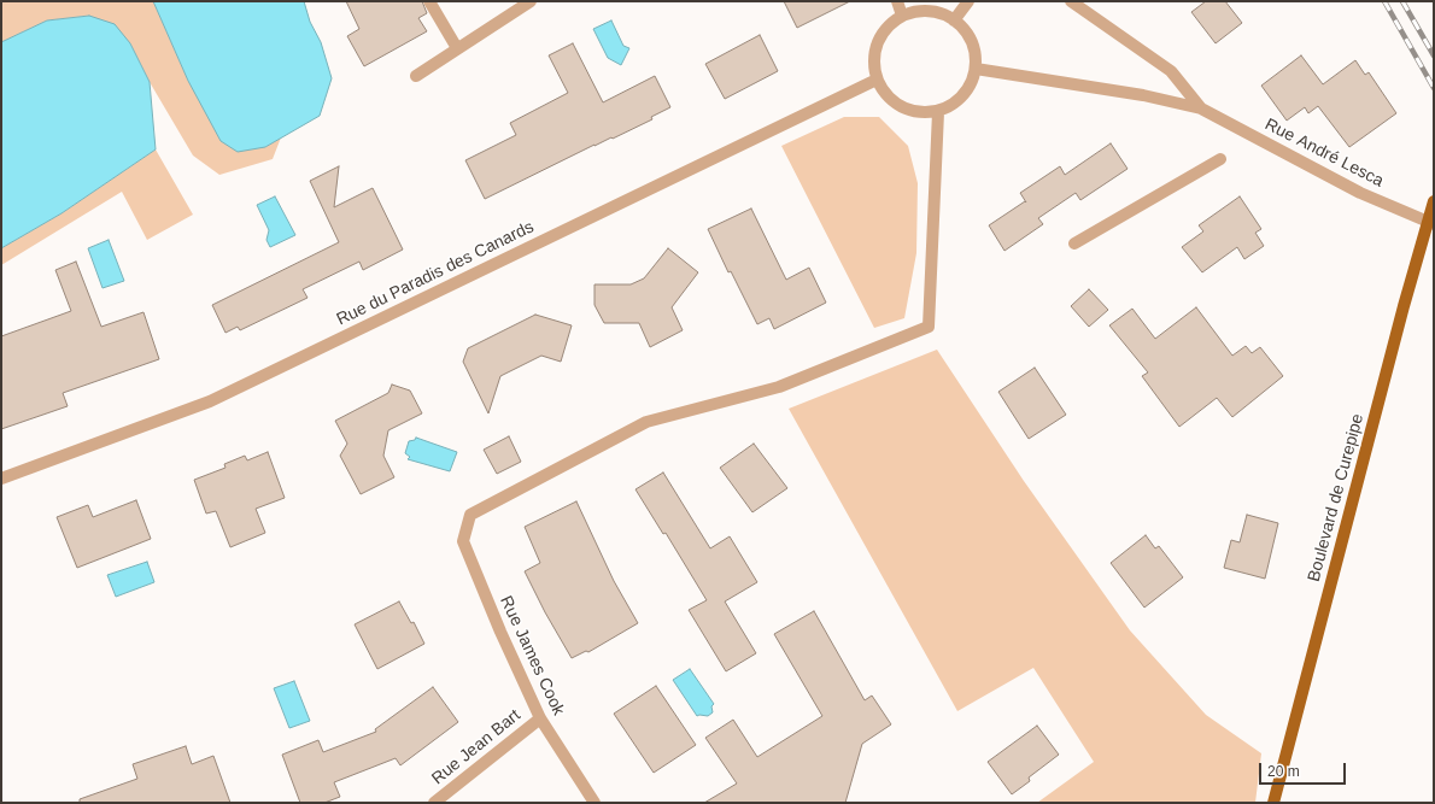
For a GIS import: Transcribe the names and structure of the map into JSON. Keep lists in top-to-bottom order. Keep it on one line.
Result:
{"streets":{"main road":["Boulevard de Curepipe"],"street":["Rue André Lesca","Rue du Paradis des Canards","Rue James Cook","Rue Jean Bart"]},"crossings":[["Rue André Lesca","Rue du Paradis des Canards"],["Rue André Lesca","Rue James Cook"],["Rue du Paradis des Canards","Rue James Cook"],["Rue James Cook","Rue Jean Bart"]],"scale_bar":"20 m"}
